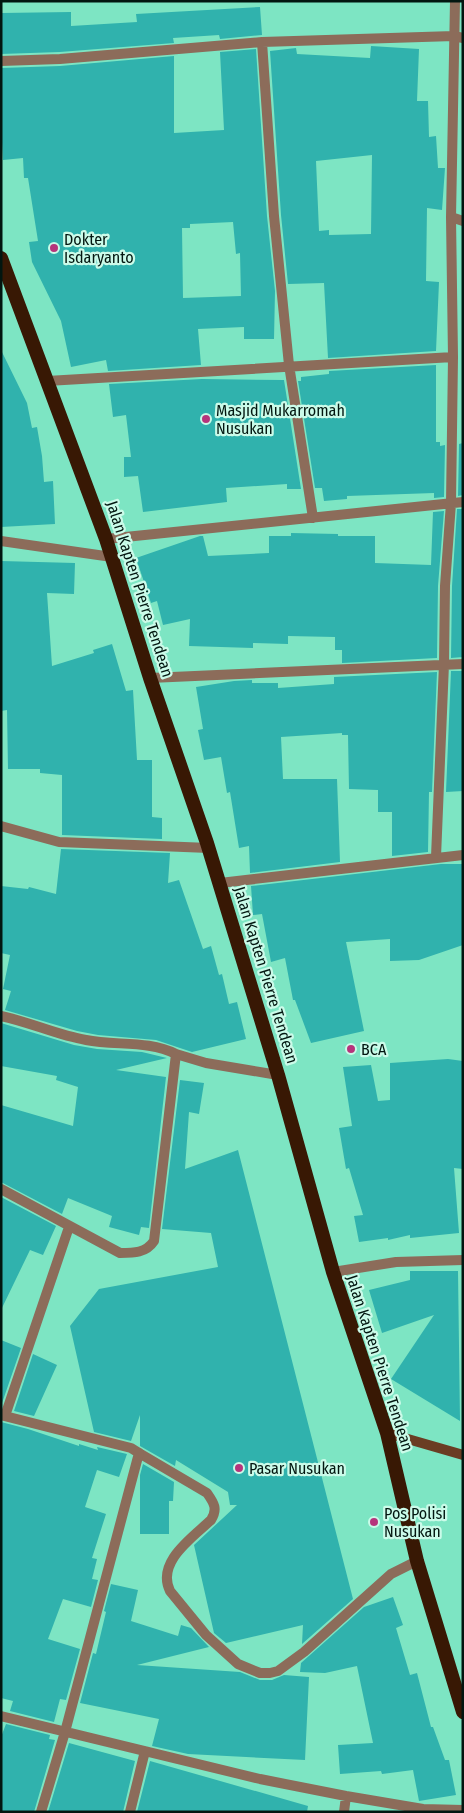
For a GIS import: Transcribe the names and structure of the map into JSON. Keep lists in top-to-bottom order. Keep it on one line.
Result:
{"streets":{"highway":["Jalan Kapten Pierre Tendean"]},"places":["Dokter Isdaryanto","Masjid Mukarromah Nusukan","BCA","Pasar Nusukan","Pos Polisi Nusukan"]}
